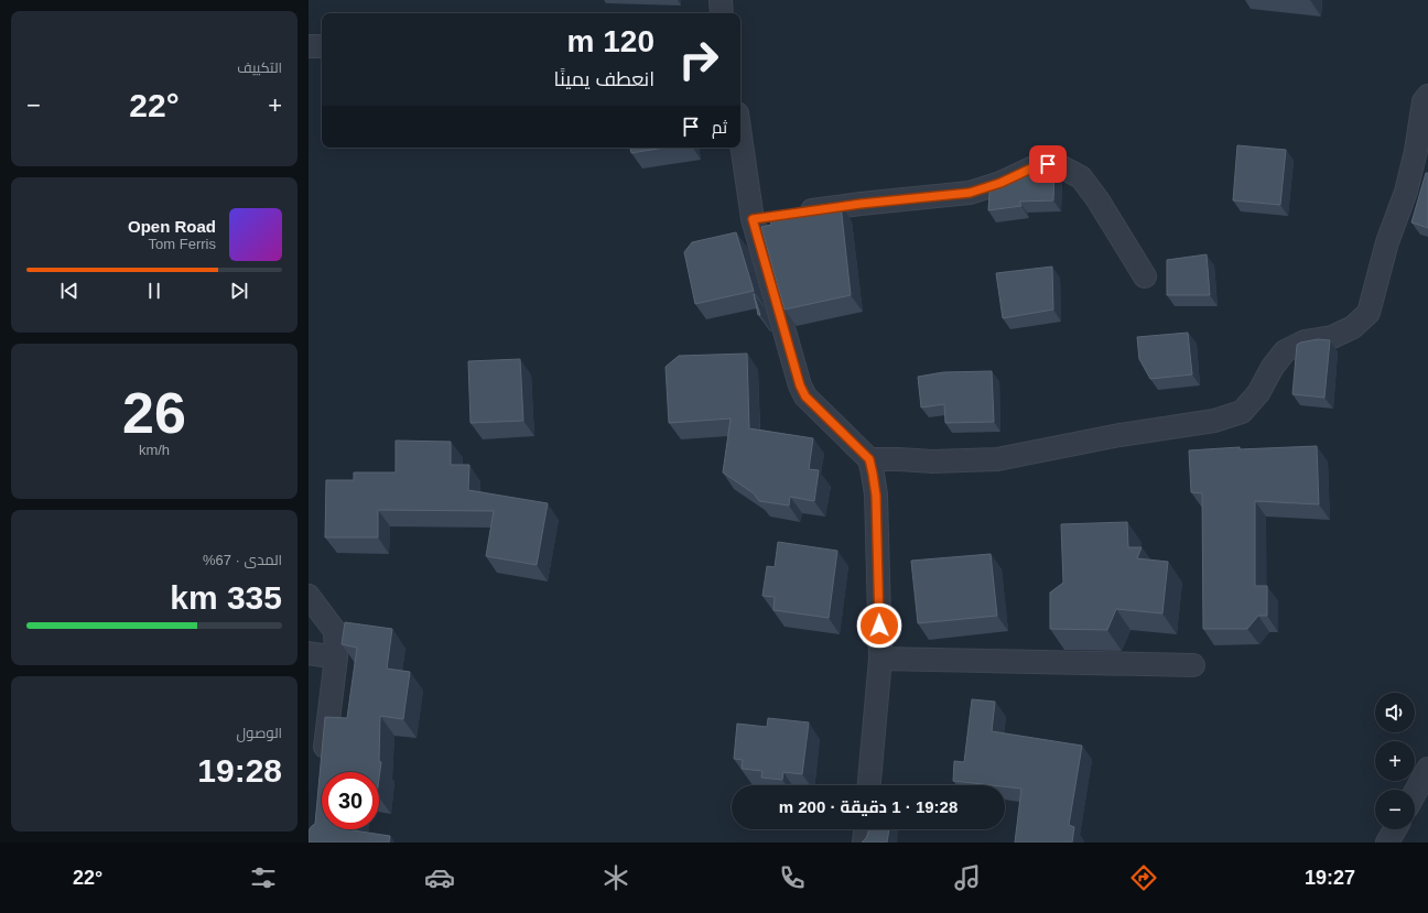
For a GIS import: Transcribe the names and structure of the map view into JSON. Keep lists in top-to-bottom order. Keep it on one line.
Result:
{"page":{"tile":["التكييف",["26","km/h"],["المدى · 67%","335 km"],["الوصول","19:28"]],"turn":["120 m","انعطف يمينًا"],"heat":["−","22°","+"],"then":"ثم","song":["Open Road","Tom Ferris"],"map_buttons":["+","−"],"limit":"30","trip":"19:28 · 1 دقيقة · 200 m","tabs":["19:27","22°"]}}
